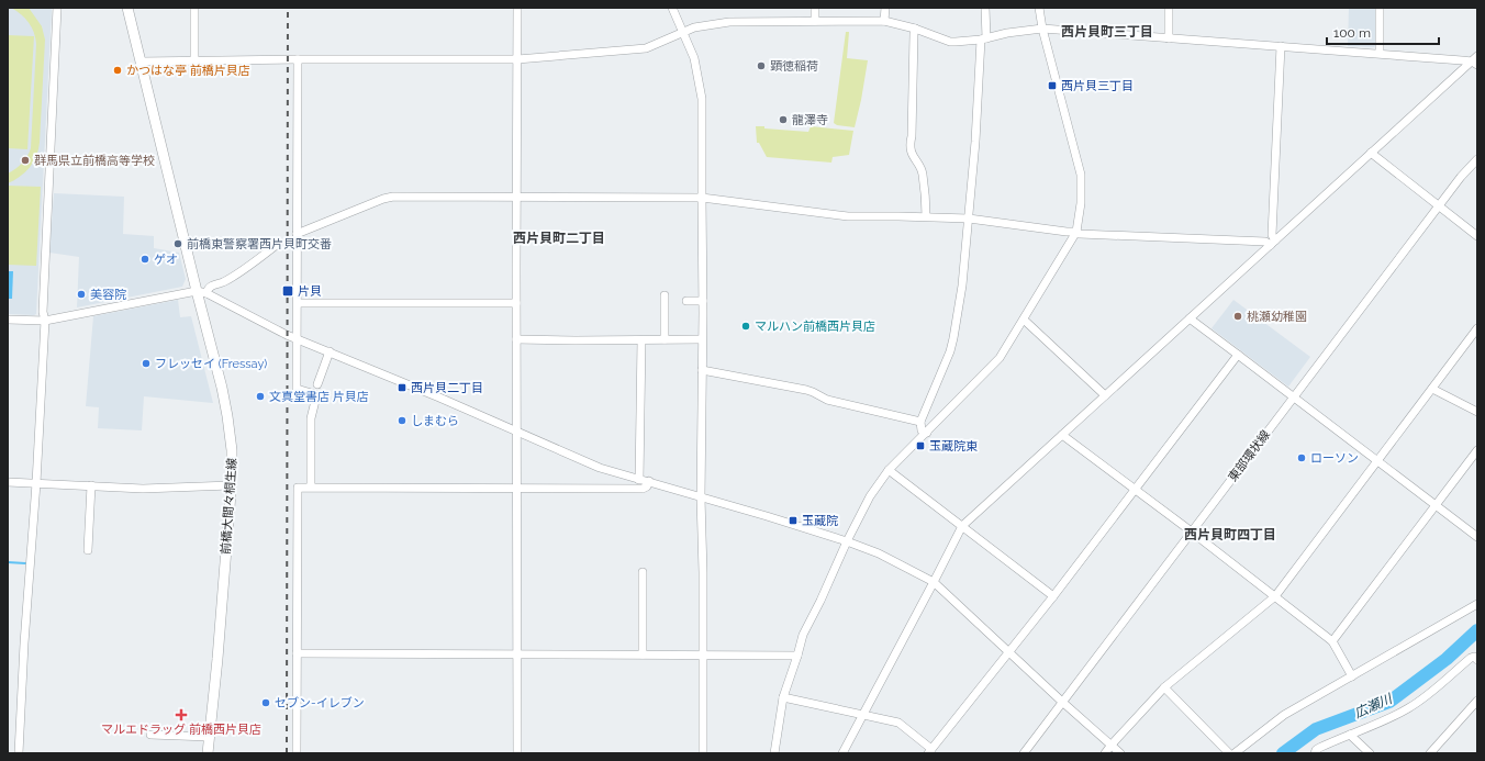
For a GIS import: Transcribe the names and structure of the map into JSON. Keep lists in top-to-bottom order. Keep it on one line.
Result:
{"streets":{"main road":["前橋大間々桐生線"],"street":["東部環状線"]},"districts":["西片貝町三丁目","西片貝町二丁目","西片貝町四丁目"],"water":["広瀬川"],"places":{"other":["顕徳稲荷","かつはな亭 前橋片貝店","龍澤寺","群馬県立前橋高等学校","前橋東警察署西片貝町交番","ゲオ","美容院","桃瀬幼稚園","マルハン前橋西片貝店","フレッセイ (Fressay)","文真堂書店 片貝店","しまむら","ローソン","セブン-イレブン"],"transit":["西片貝三丁目","片貝","西片貝二丁目","玉蔵院東","玉蔵院"],"health":["マルエドラッグ 前橋西片貝店"]},"scale_bar":"100 m"}
